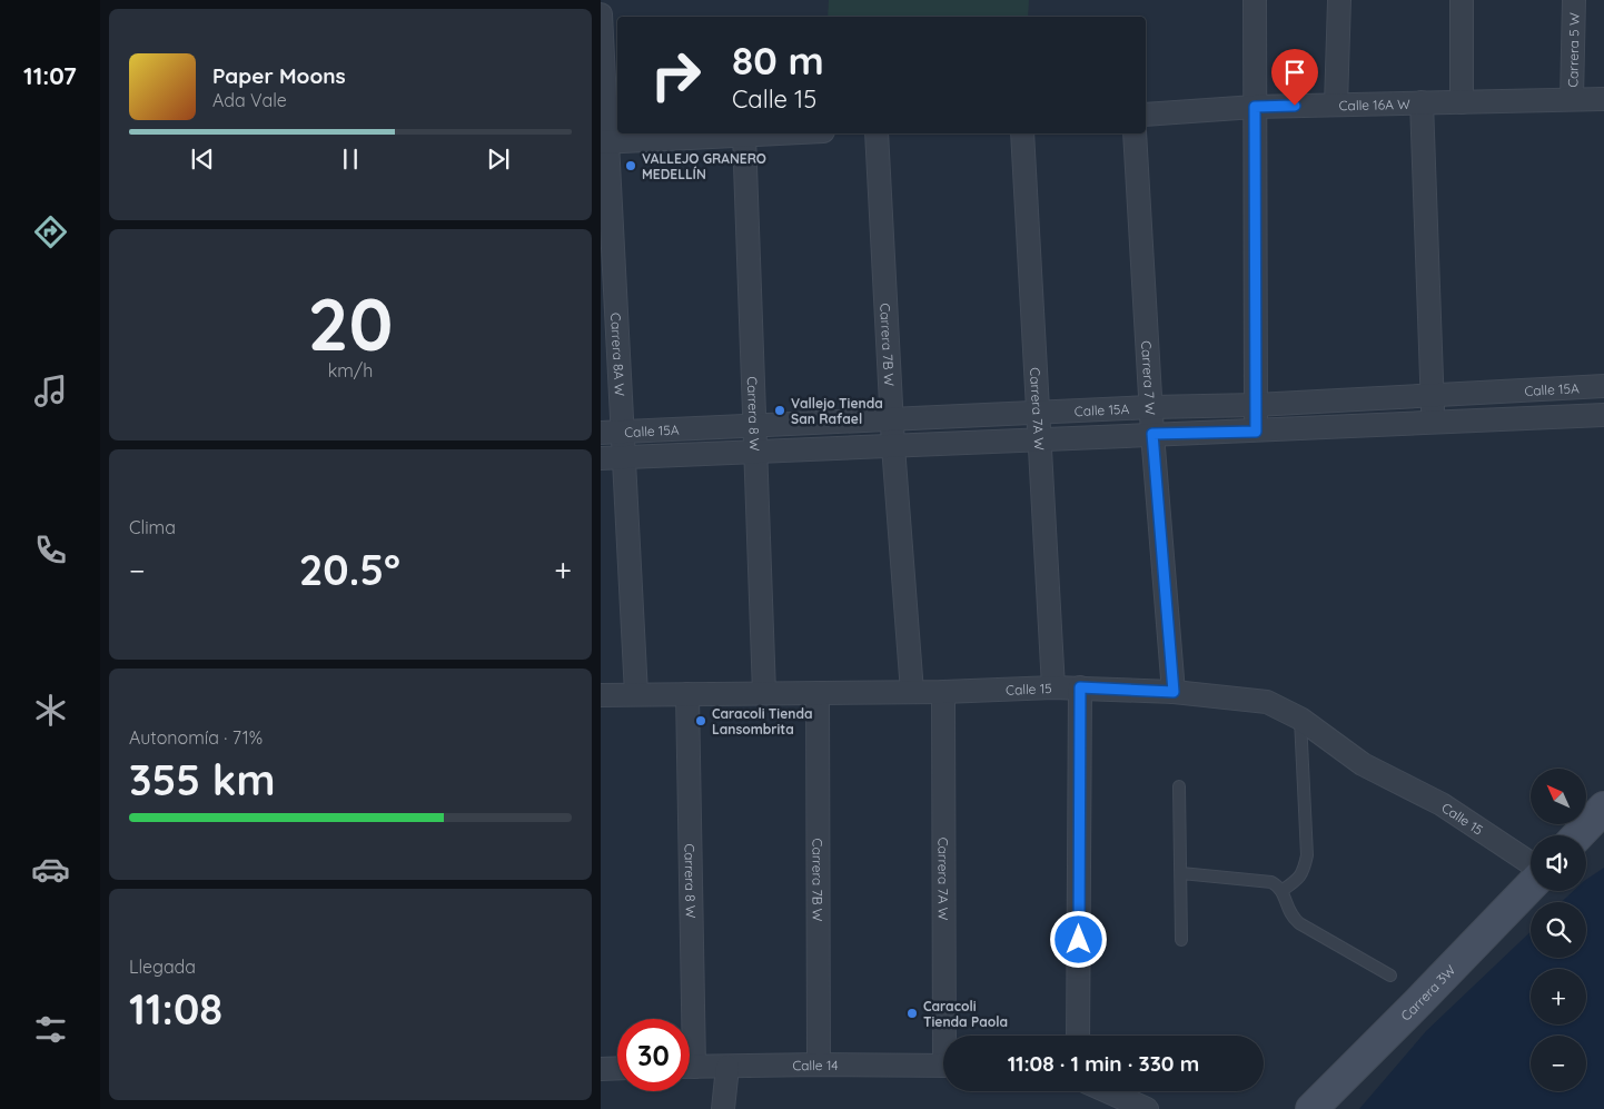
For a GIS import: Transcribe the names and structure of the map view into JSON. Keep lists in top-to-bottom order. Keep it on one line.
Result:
{"streets":{"street":["Carrera 5 W","Calle 16A W","Carrera 7B W","Carrera 8A W","Carrera 7 W","Calle 15A","Carrera 7A W","Carrera 8 W","Calle 15","Carrera 3W","Calle 14"]},"crossings":[["Carrera 5 W","Calle 16A W"],["Carrera 7B W","Calle 15A"],["Carrera 7B W","Calle 15"],["Carrera 7B W","Calle 14"],["Carrera 8A W","Calle 15A"],["Carrera 8A W","Calle 15"],["Carrera 7 W","Calle 15A"],["Carrera 7 W","Calle 15"],["Calle 15A","Carrera 7A W"],["Calle 15A","Carrera 8 W"],["Carrera 7A W","Calle 15"],["Carrera 8 W","Calle 15"]],"places":["VALLEJO GRANERO MEDELLÍN","Vallejo Tienda San Rafael","Caracoli Tienda Lansombrita","Caracoli Tienda Paola"],"north":"top left","page":{"tabs":"11:07","turn":["80 m","Calle 15"],"song":["Paper Moons","Ada Vale"],"tile":[["20","km/h"],"Clima",["Autonomía · 71%","355 km"],["Llegada","11:08"]],"heat":["−","20.5°","+"],"map_buttons":["+","−"],"limit":"30","trip":"11:08 · 1 min · 330 m"}}
